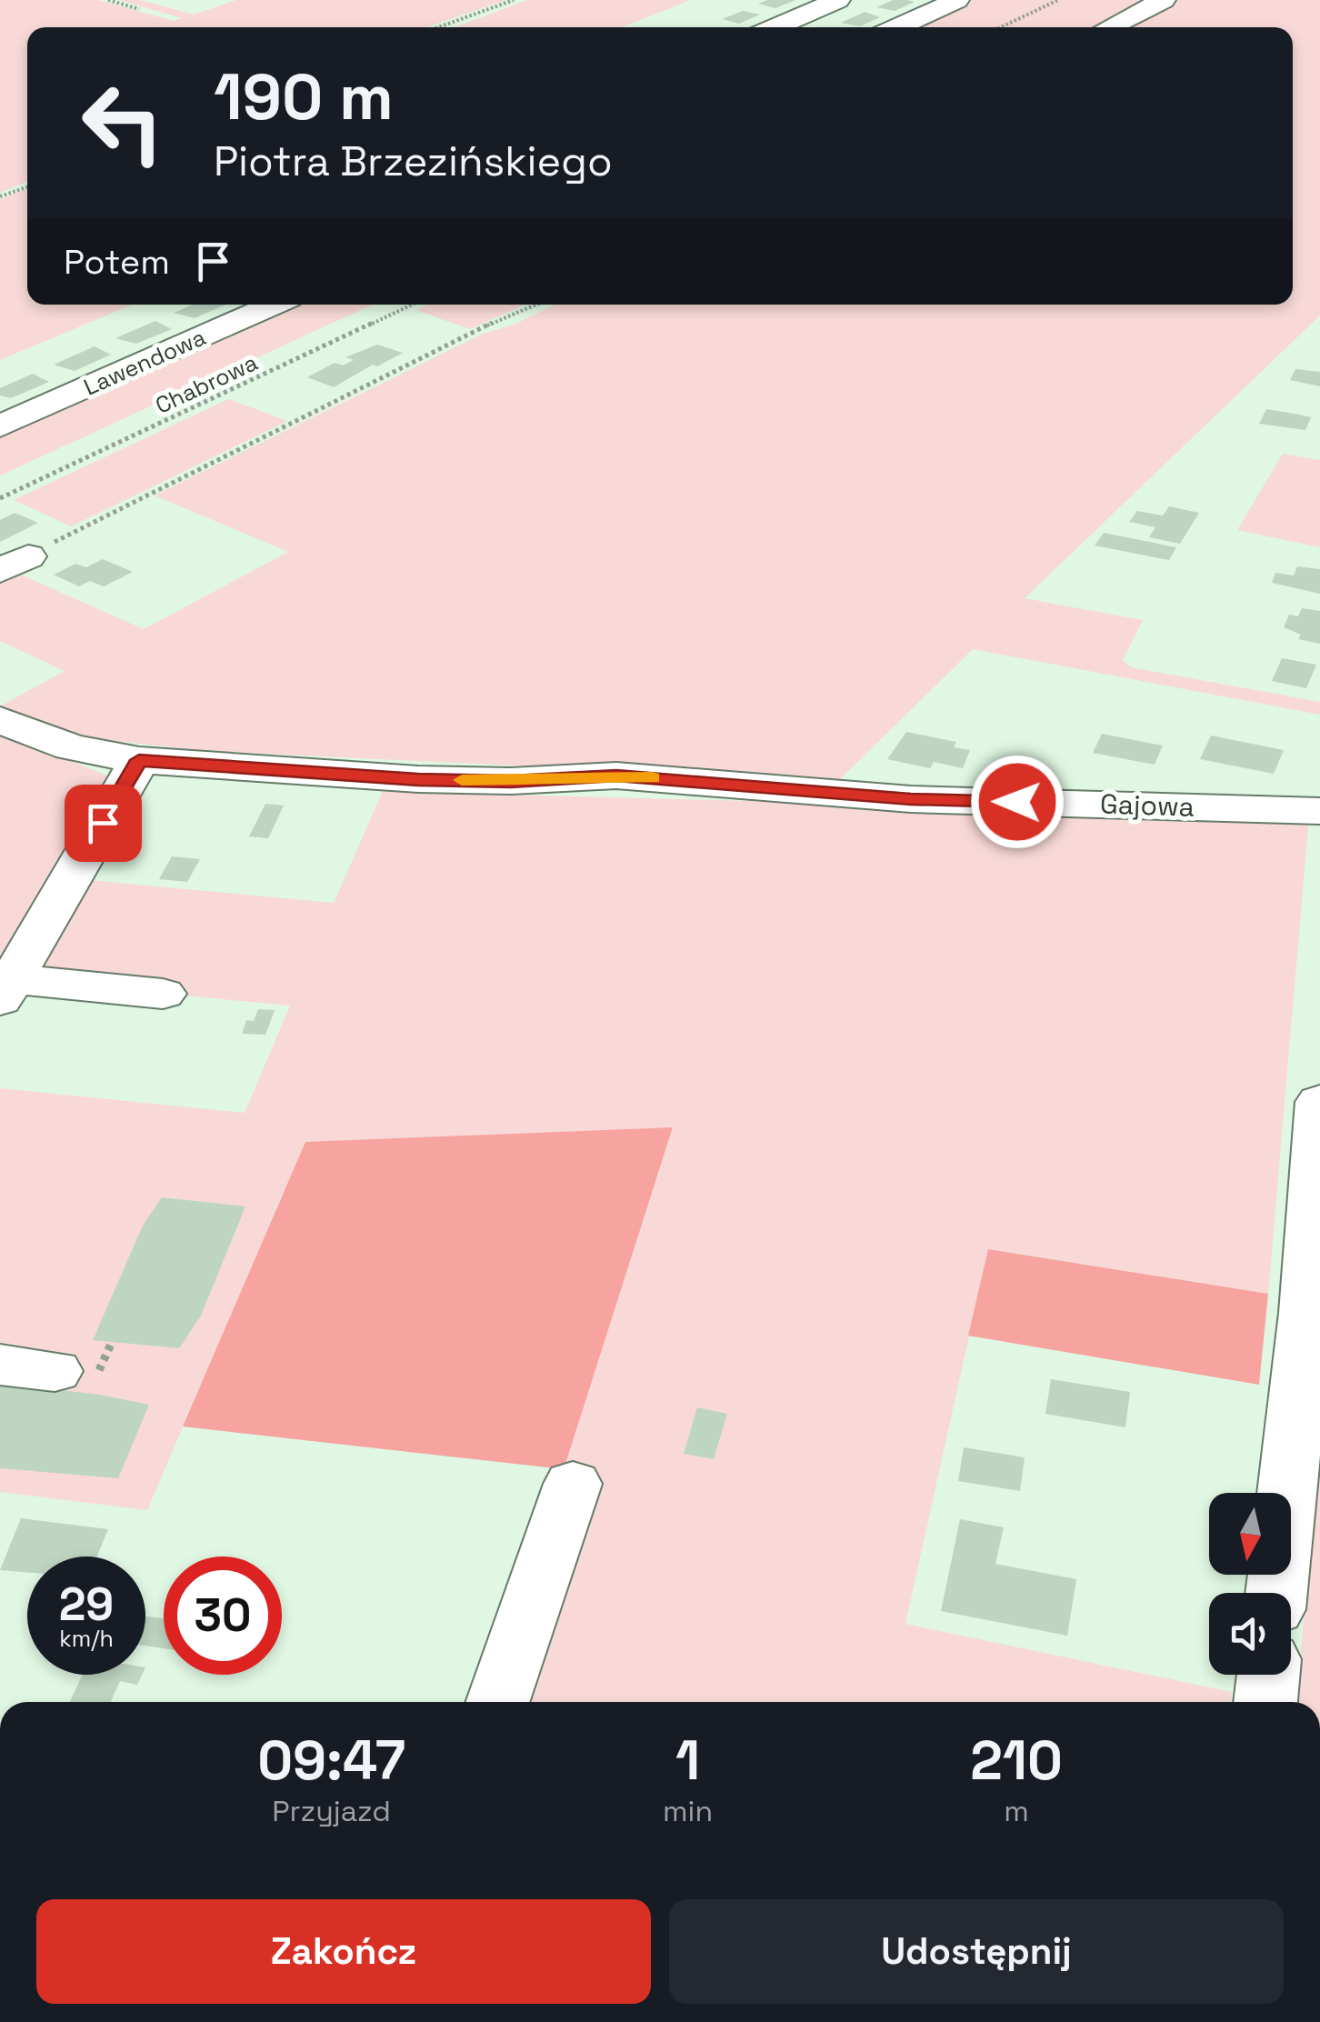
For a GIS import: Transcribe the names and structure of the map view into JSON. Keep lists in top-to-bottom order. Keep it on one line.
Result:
{"streets":{"street":["Lawendowa","Gajowa"],"path":["Chabrowa"]},"north":"bottom","page":{"turn":["190 m","Piotra Brzezińskiego"],"then":"Potem","speed":"29 km/h","limit":"30","eta":["09:47","Przyjazd","1","min","210","m"],"buttons":["Zakończ","Udostępnij"]}}
